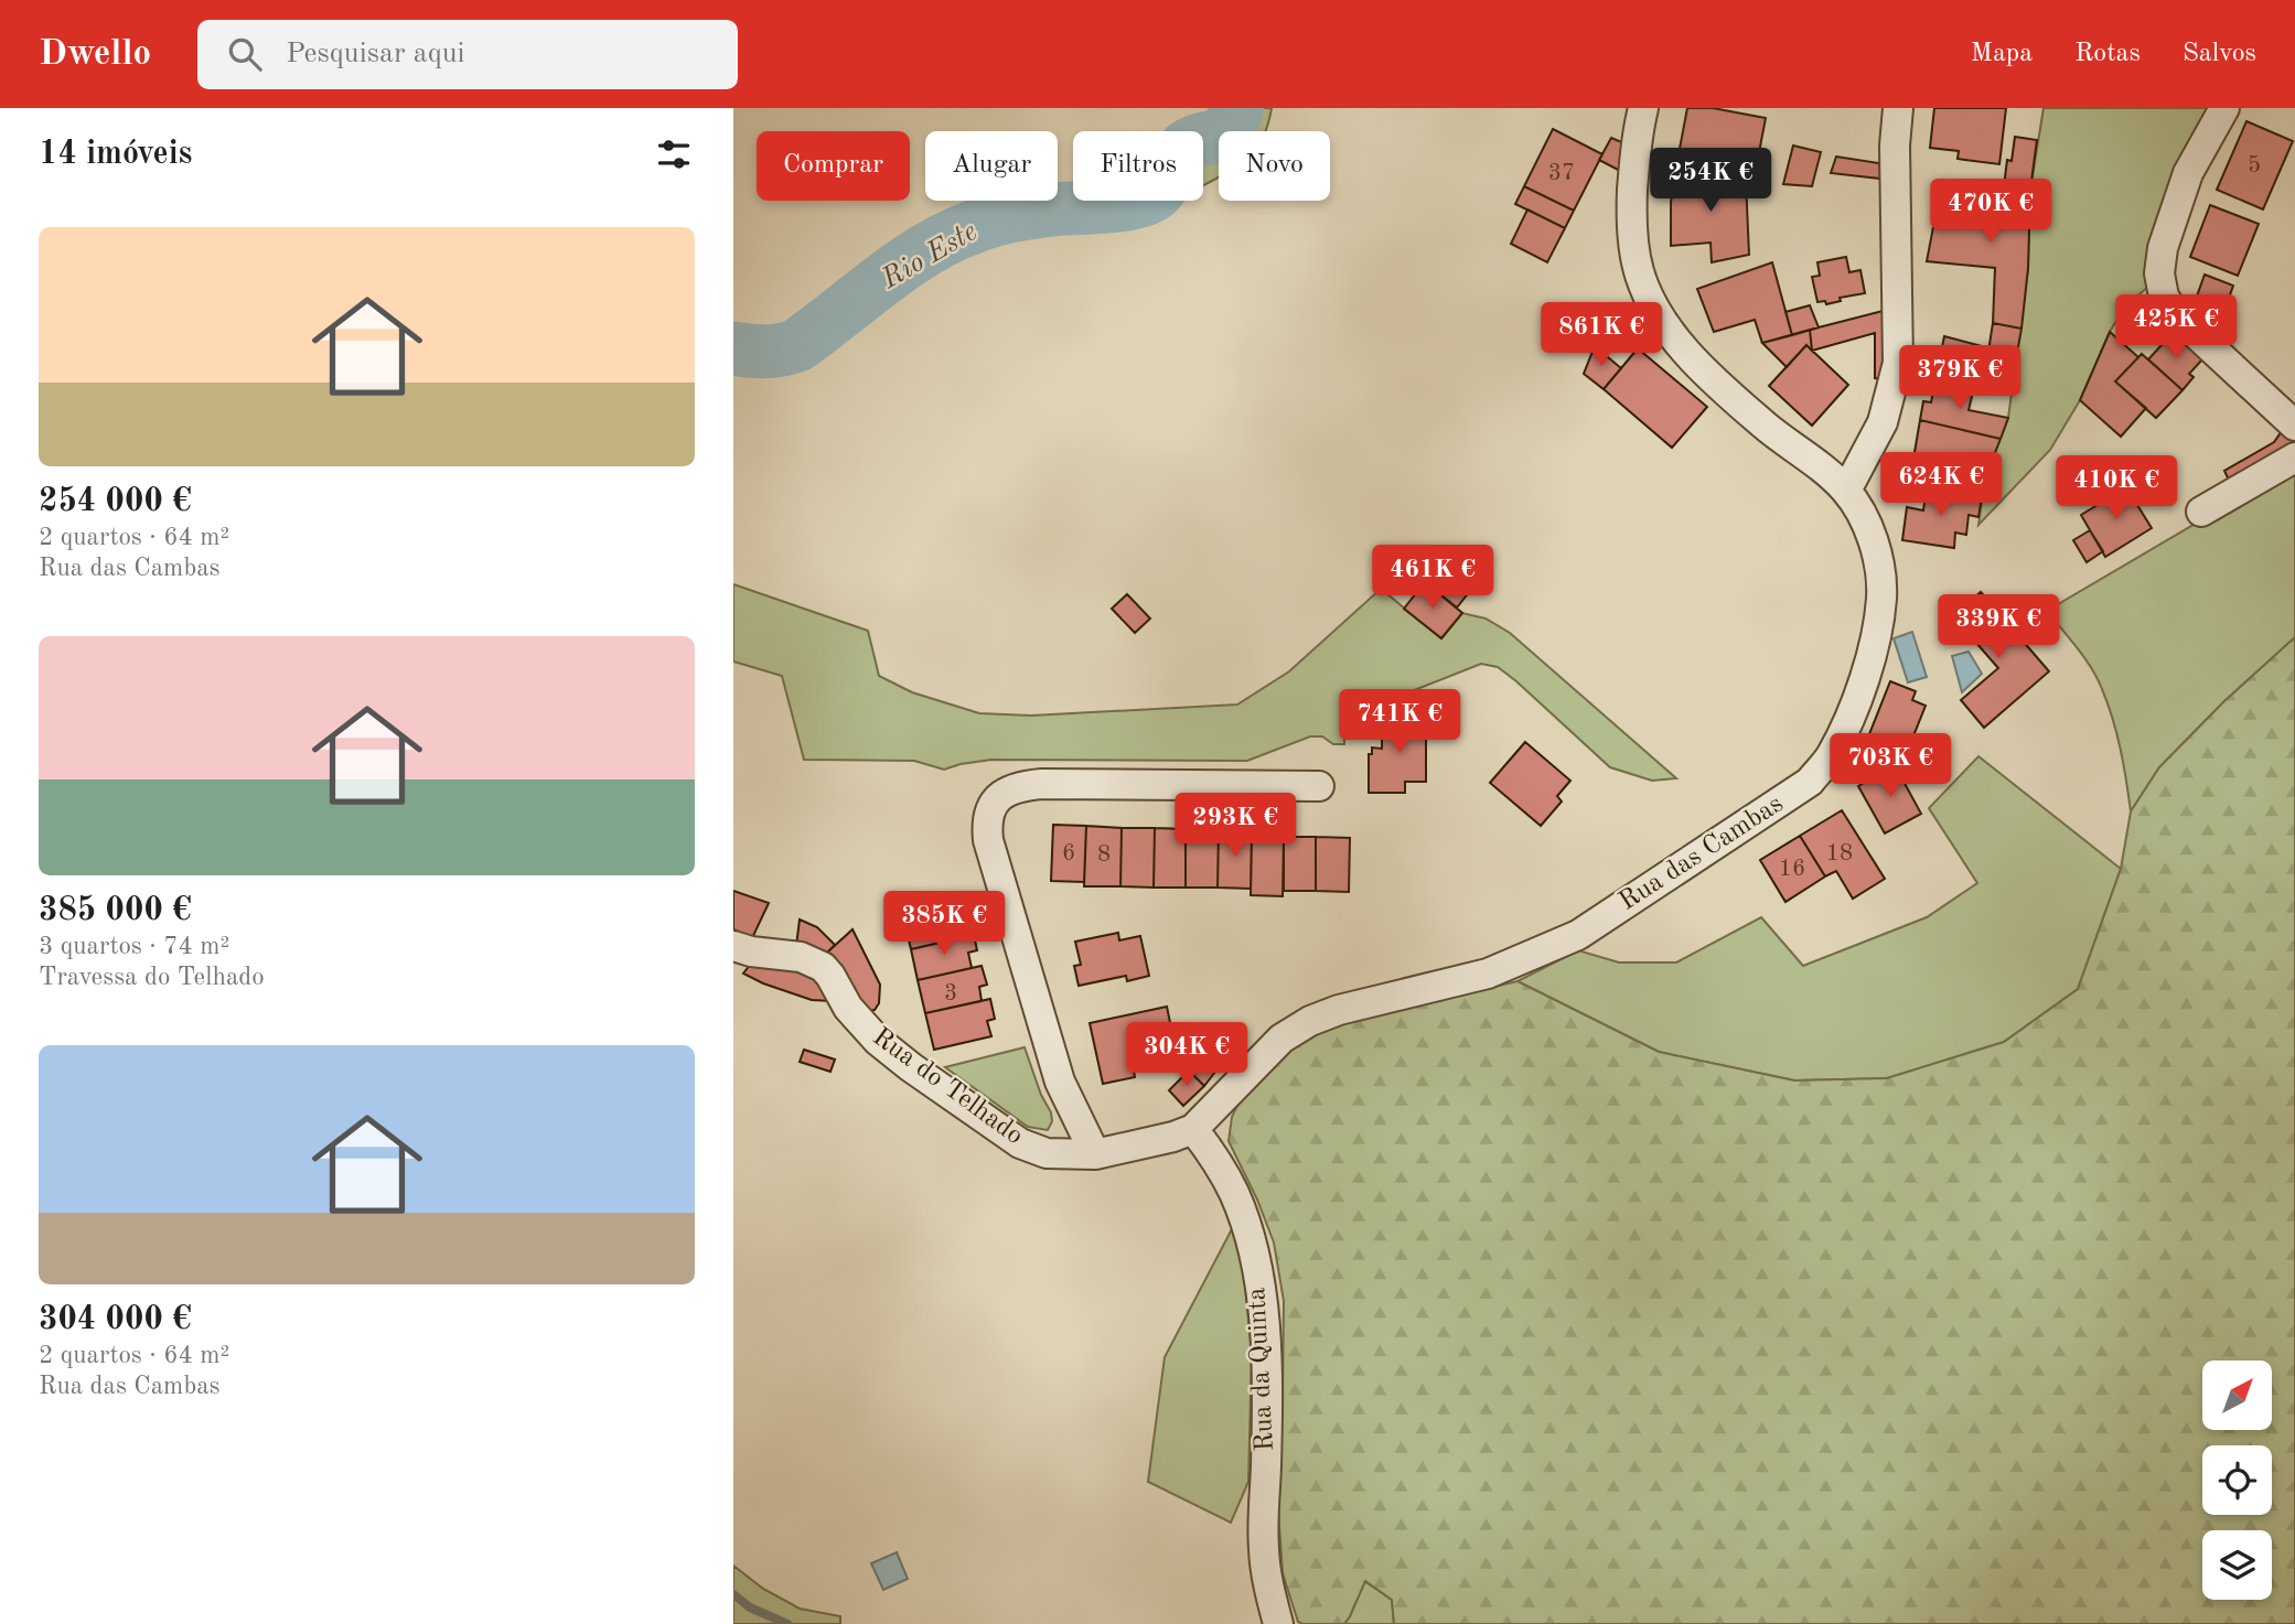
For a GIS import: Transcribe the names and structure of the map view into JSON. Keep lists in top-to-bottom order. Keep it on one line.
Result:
{"streets":{"street":["Rua das Cambas","Rua do Telhado","Rua da Quinta"]},"crossings":[["Rua das Cambas","Rua do Telhado"],["Rua das Cambas","Rua da Quinta"],["Rua do Telhado","Rua da Quinta"]],"water":["Rio Este"],"house_numbers":["5","37","6","18","8","16","3"],"north":"top right","page":{"header":"Dwello","search":"Pesquisar aqui","nav":["Mapa","Rotas","Salvos"],"heading":"14 imóveis","chip":["Comprar","Alugar","Filtros","Novo"],"price":["254K €","470K €","425K €","861K €","379K €","624K €","410K €","461K €","339K €","741K €","703K €","293K €","385K €","304K €"],"list":[{"name":"254 000 €","note":"2 quartos · 64 m² · Rua das Cambas"},{"name":"385 000 €","note":"3 quartos · 74 m² · Travessa do Telhado"},{"name":"304 000 €","note":"2 quartos · 64 m² · Rua das Cambas"}]}}
